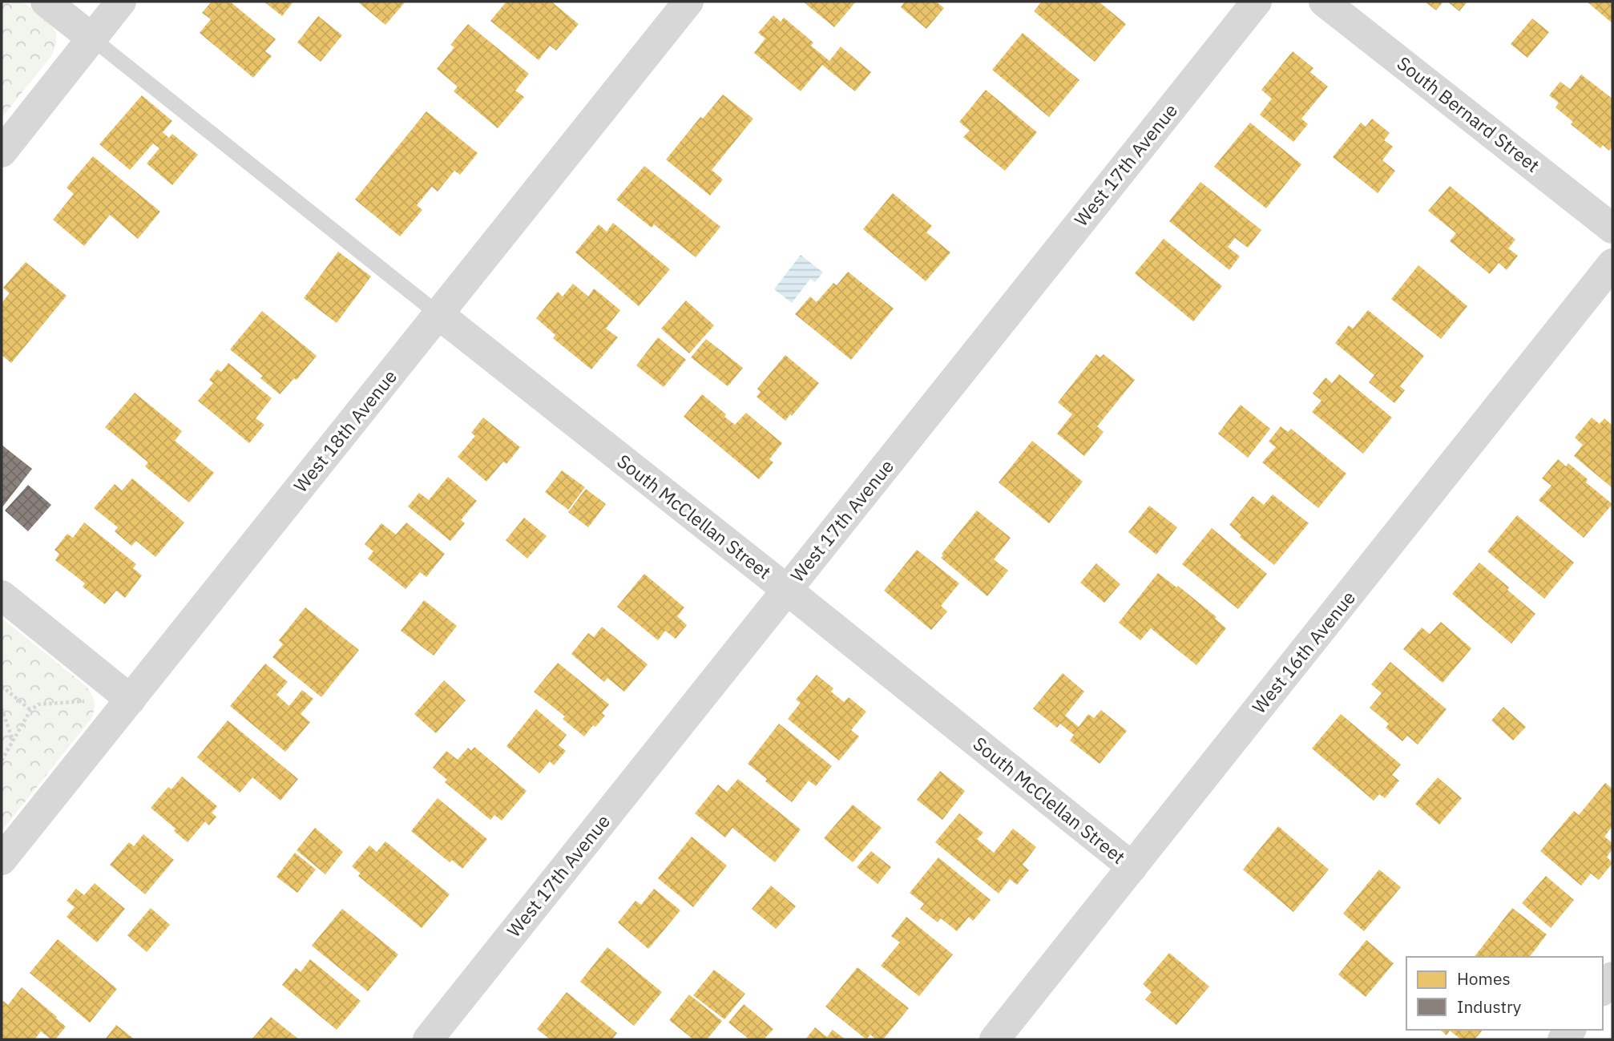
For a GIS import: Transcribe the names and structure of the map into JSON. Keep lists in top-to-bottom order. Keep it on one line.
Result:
{"streets":{"street":["South Bernard Street","West 17th Avenue","West 18th Avenue","South McClellan Street","West 16th Avenue"]},"crossings":[["West 17th Avenue","South McClellan Street"],["West 18th Avenue","South McClellan Street"],["South McClellan Street","West 16th Avenue"]],"legend":["Homes","Industry"]}
